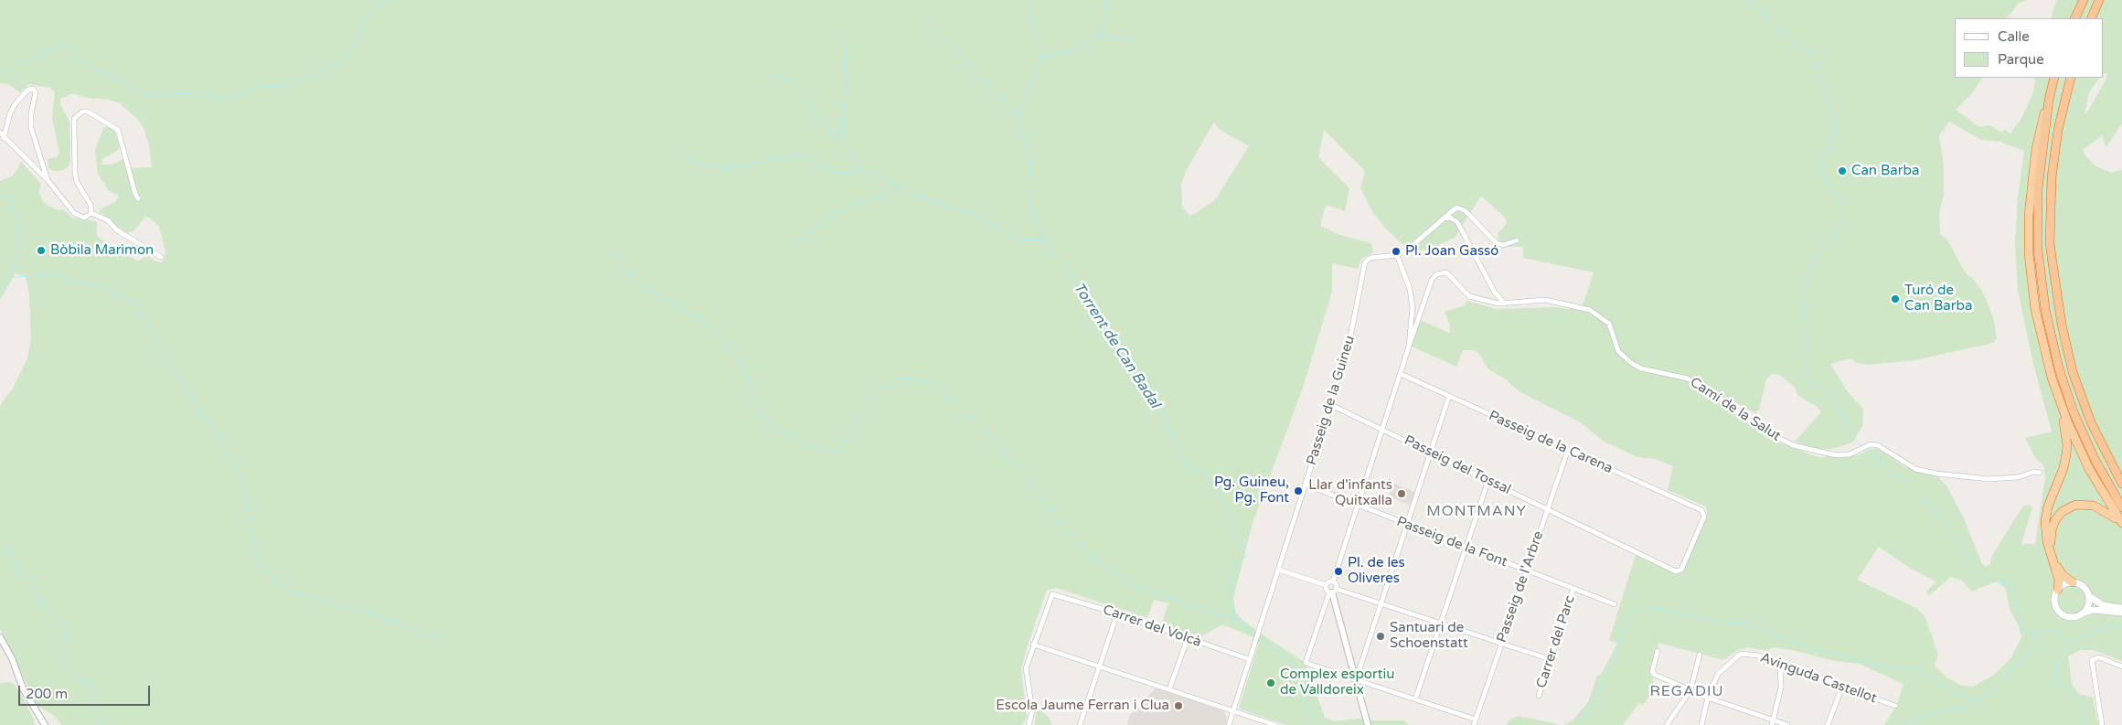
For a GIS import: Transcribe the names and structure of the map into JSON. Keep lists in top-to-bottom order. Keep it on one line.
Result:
{"streets":{"street":["Passeig de la Guineu","Camí de la Salut","Passeig de la Carena","Passeig del Tossal","Passeig de la Font","Passeig de l'Arbre","Carrer del Volcà","Carrer del Parc","Avinguda Castellot"]},"crossings":[["Passeig de la Guineu","Passeig del Tossal"],["Passeig de la Guineu","Passeig de la Font"],["Passeig de la Guineu","Carrer del Volcà"],["Passeig de la Carena","Passeig del Tossal"],["Passeig de la Carena","Passeig de l'Arbre"],["Passeig del Tossal","Passeig de l'Arbre"],["Passeig de la Font","Passeig de l'Arbre"],["Passeig de la Font","Carrer del Parc"]],"districts":["MONTMANY","REGADIU"],"water":["Torrent de Can Badal"],"places":["Can Barba","Bòbila Marimon","Pl. Joan Gassó","Turó de Can Barba","Pg. Guineu, Pg. Font","Llar d'infants Quitxalla","Pl. de les Oliveres","Santuari de Schoenstatt","Complex esportiu de Valldoreix","Escola Jaume Ferran i Clua"],"legend":["Calle","Parque"],"scale_bar":"200 m"}
